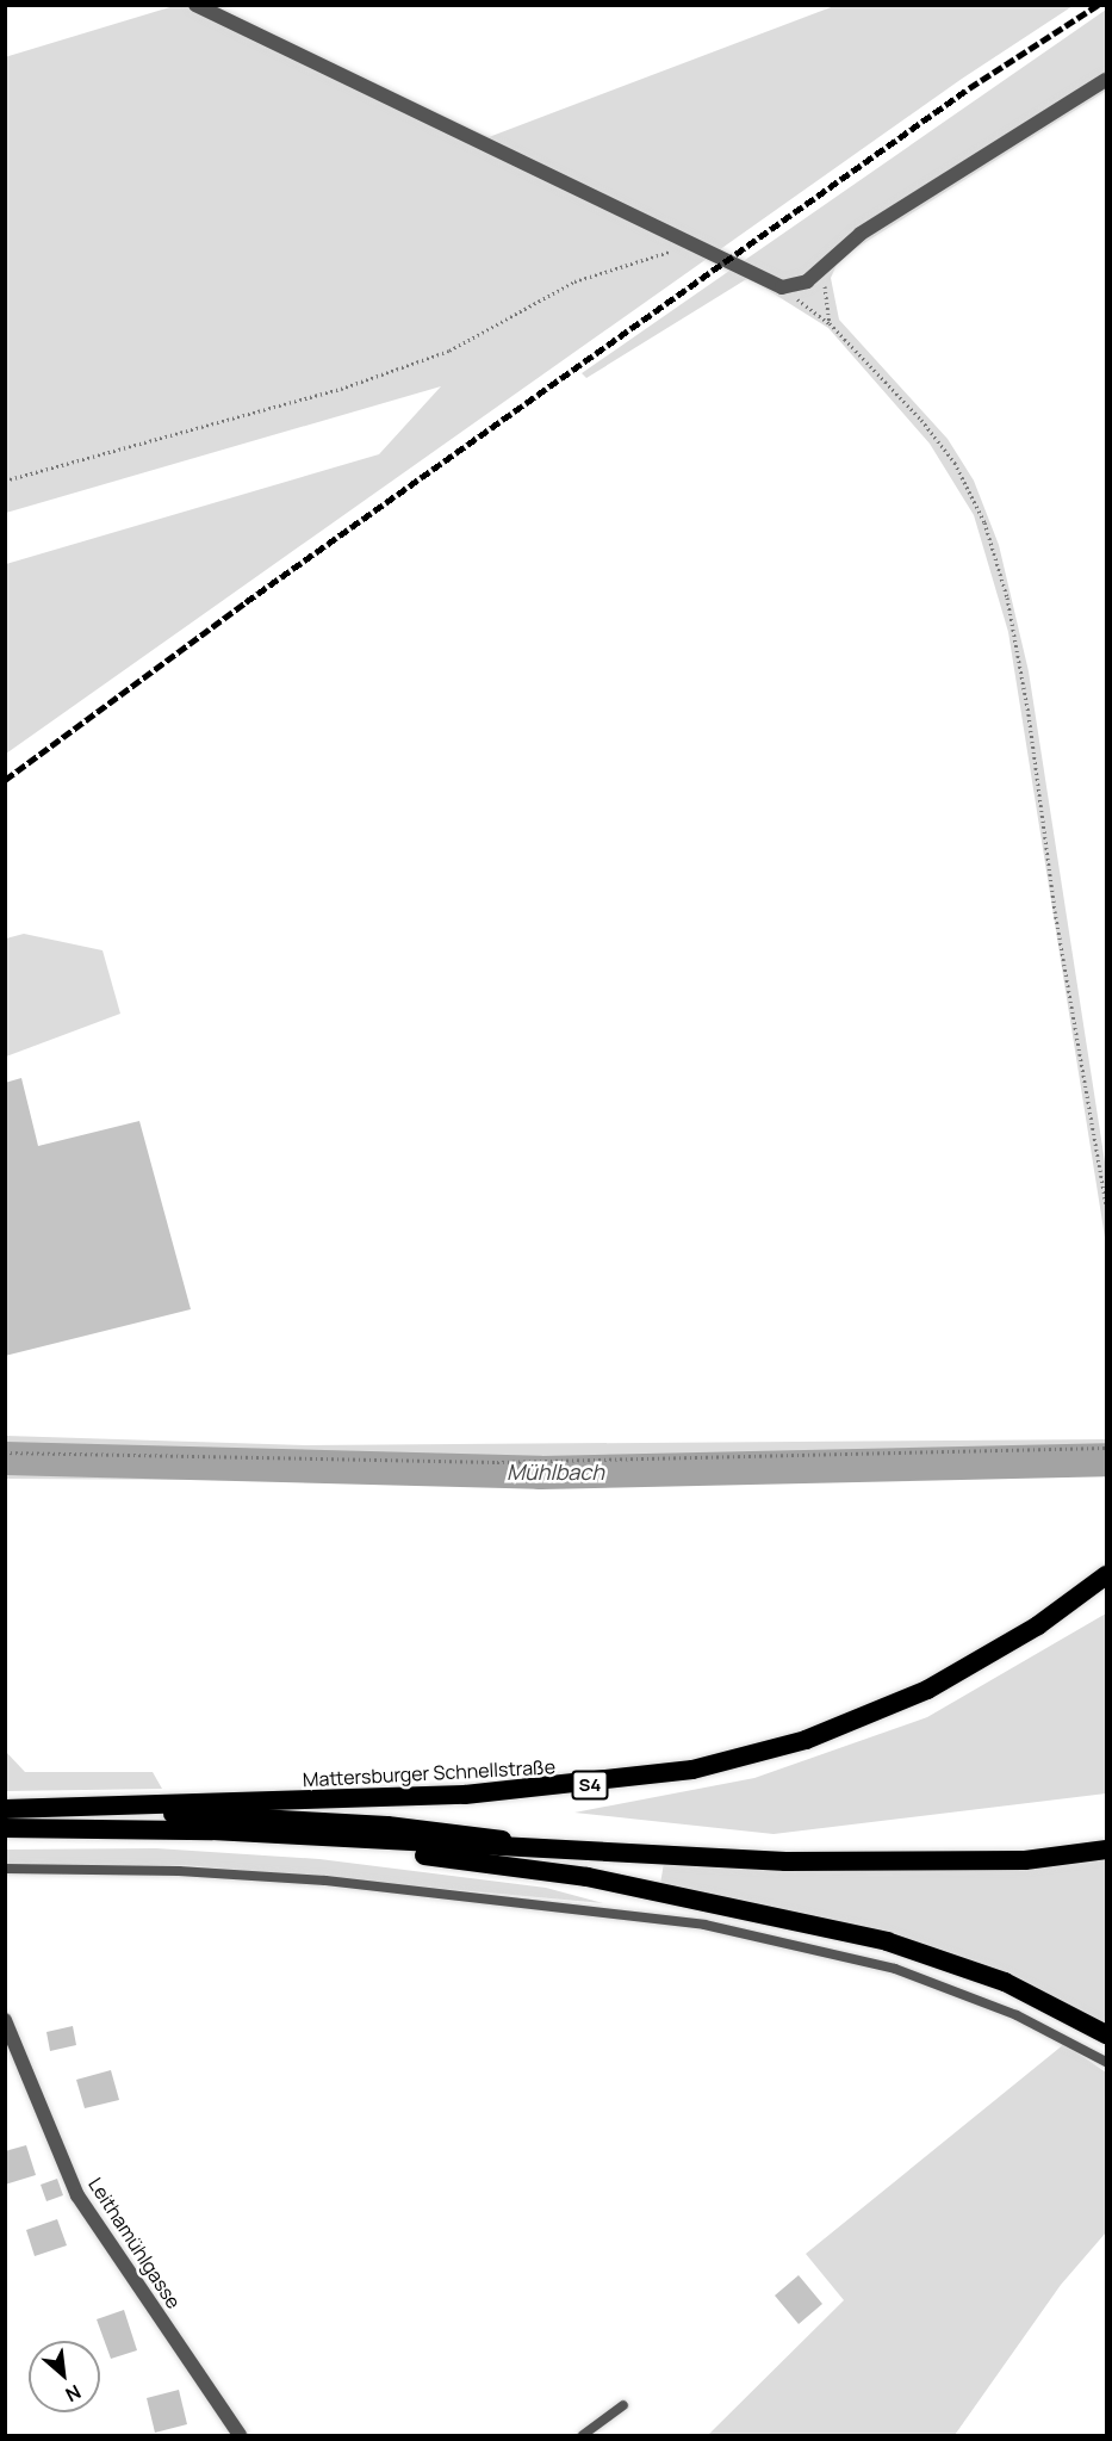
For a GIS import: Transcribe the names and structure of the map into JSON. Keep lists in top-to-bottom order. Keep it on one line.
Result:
{"streets":{"highway":["Mattersburger Schnellstraße","S4"],"street":["Leithamühlgasse"]},"water":["Mühlbach"],"north":"bottom right"}
